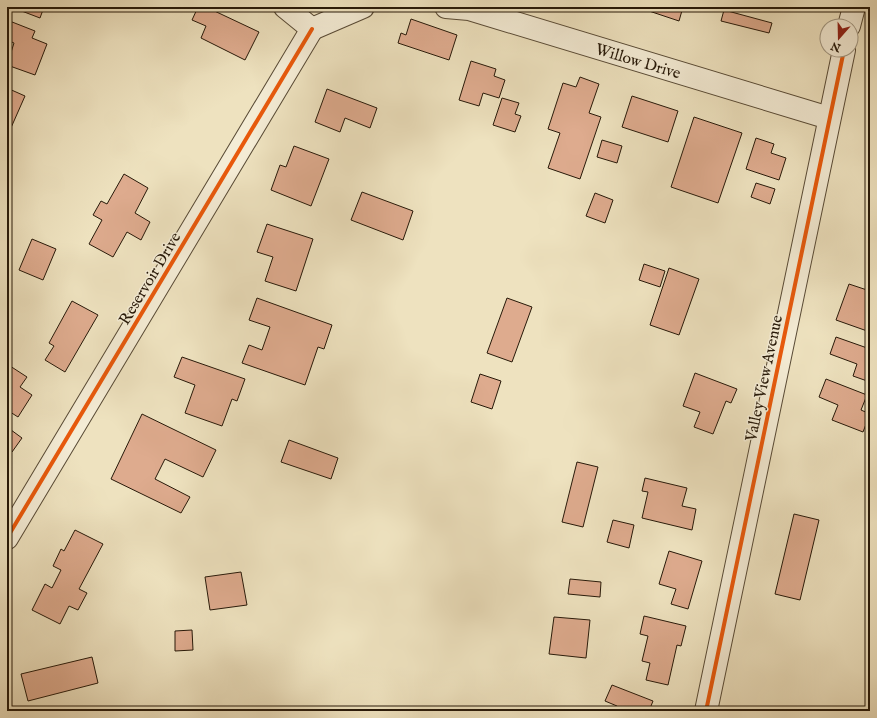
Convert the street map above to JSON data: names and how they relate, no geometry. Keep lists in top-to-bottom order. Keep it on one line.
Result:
{"streets":{"street":["Willow Drive","Reservoir Drive","Valley View Avenue"]},"crossings":[["Willow Drive","Valley View Avenue"]],"north":"bottom"}
